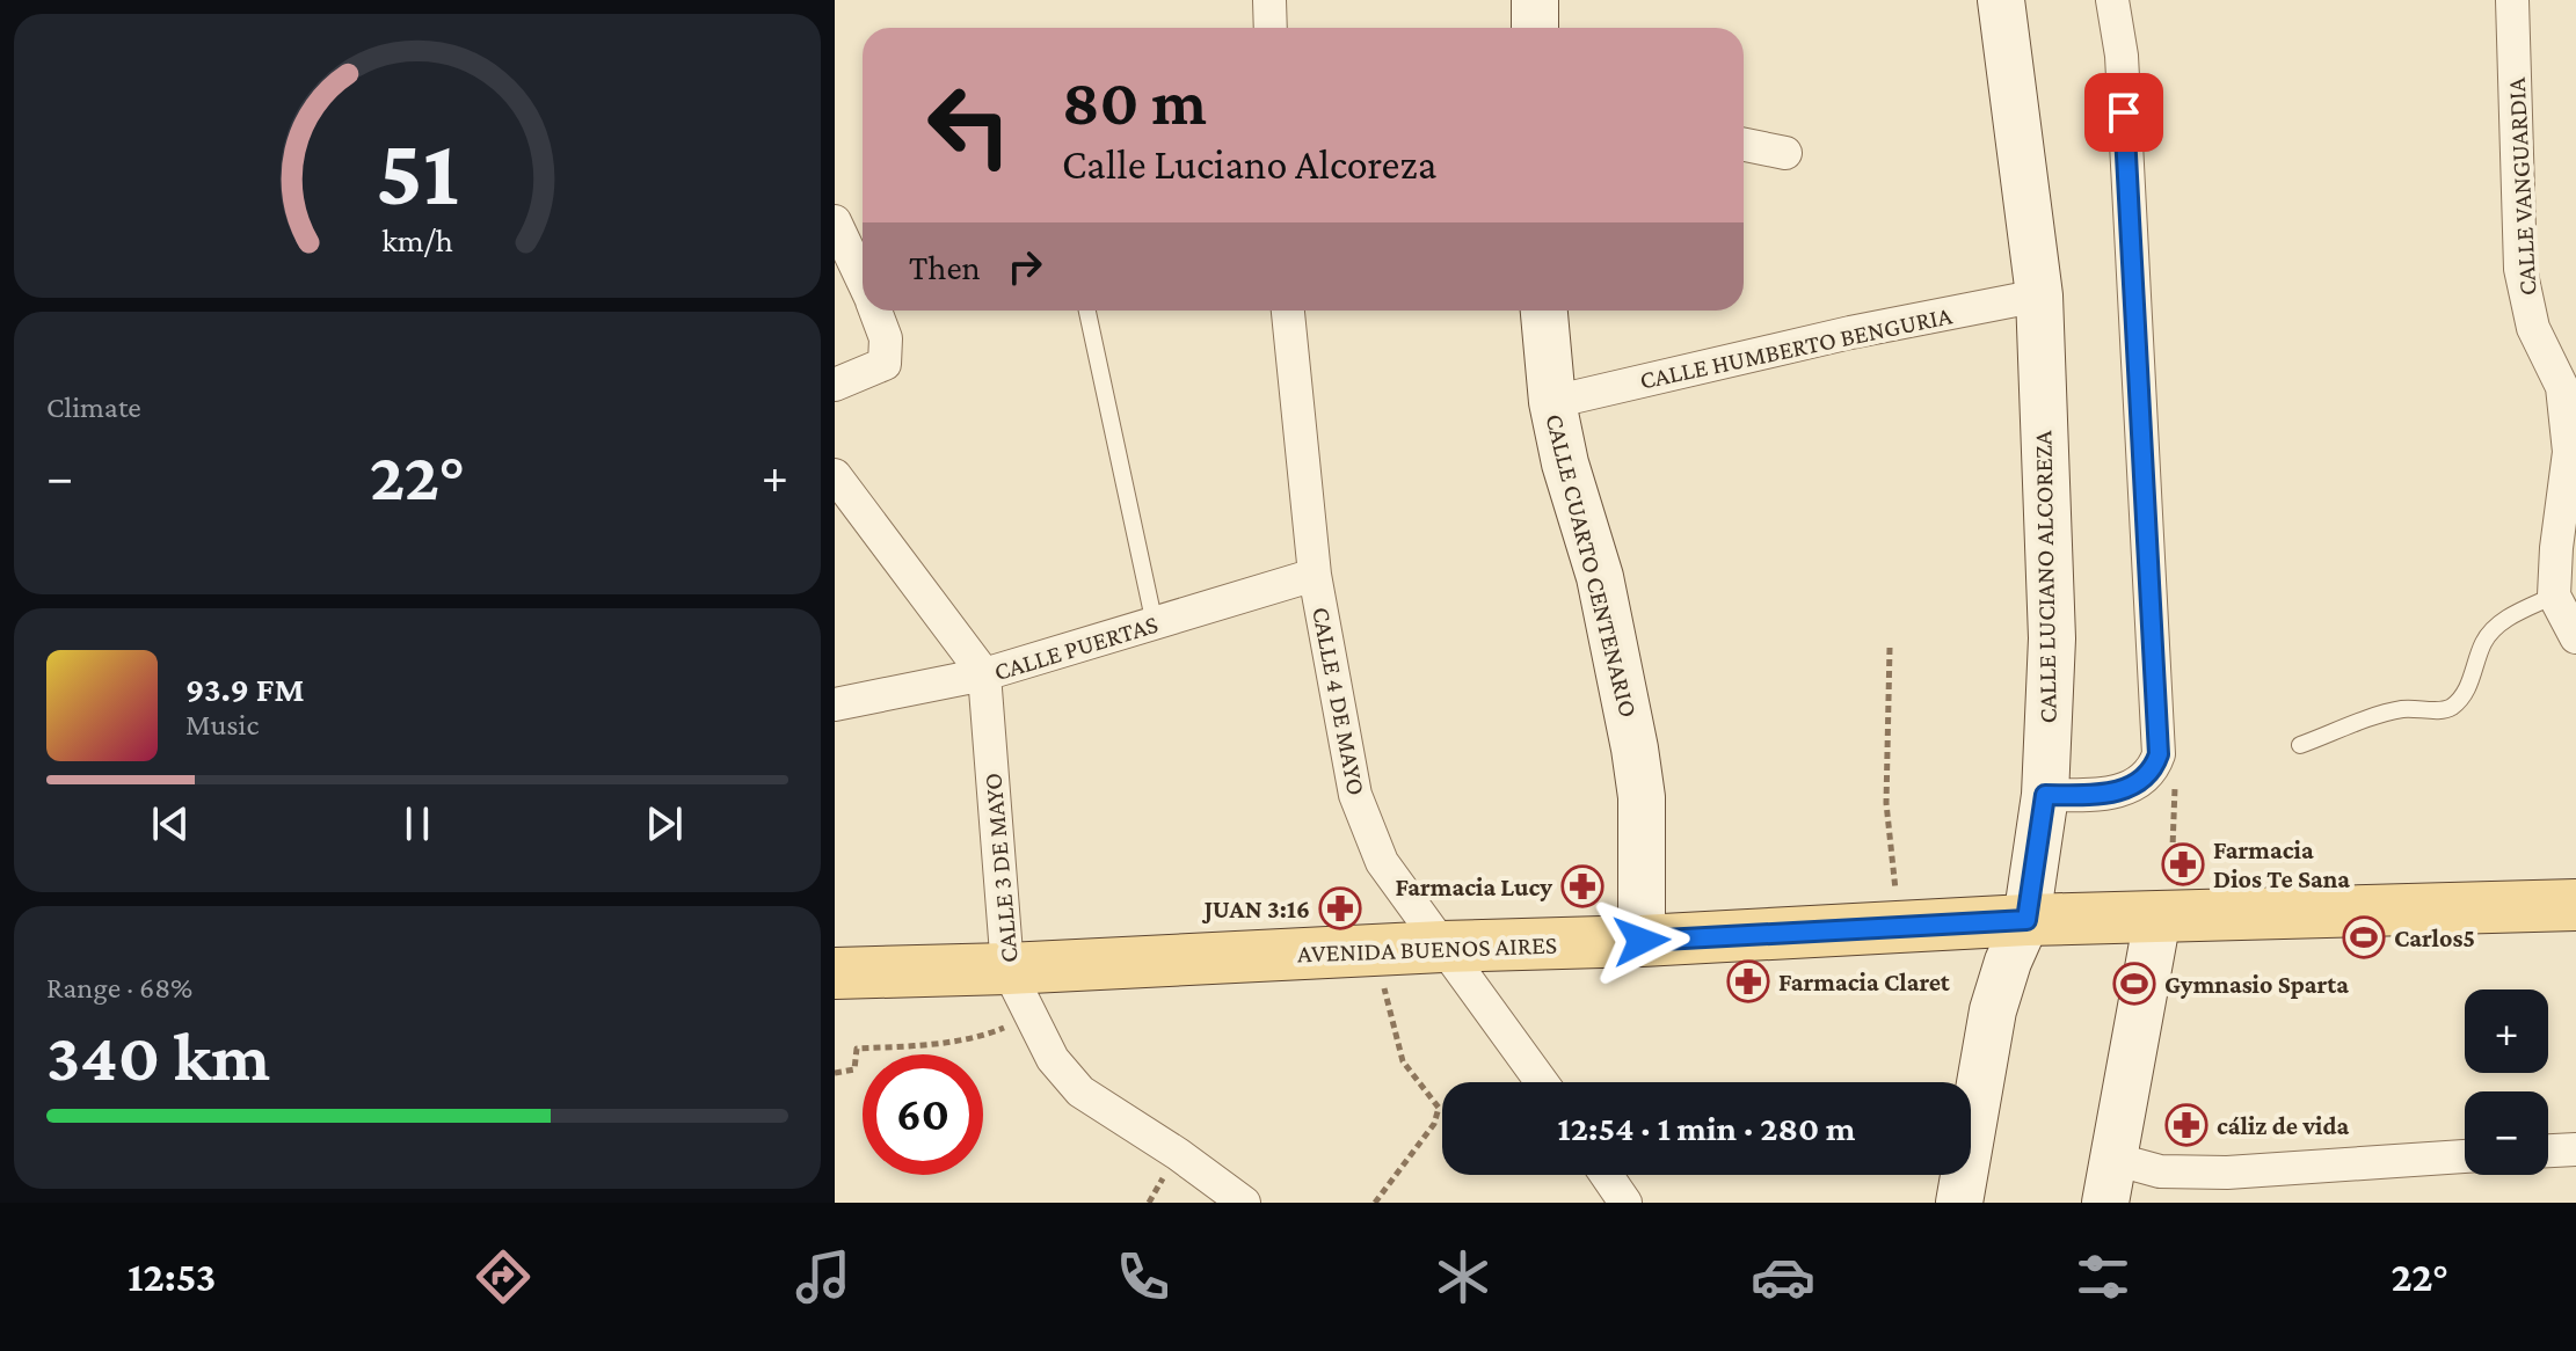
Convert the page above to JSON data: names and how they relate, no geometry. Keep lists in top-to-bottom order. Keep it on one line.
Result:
{"streets":{"main road":["AVENIDA BUENOS AIRES"],"street":["CALLE VANGUARDIA","CALLE HUMBERTO BENGURIA","CALLE CUARTO CENTENARIO","CALLE LUCIANO ALCOREZA","CALLE PUERTAS","CALLE 4 DE MAYO","CALLE 3 DE MAYO"]},"crossings":[["CALLE HUMBERTO BENGURIA","CALLE CUARTO CENTENARIO"],["CALLE HUMBERTO BENGURIA","CALLE LUCIANO ALCOREZA"],["CALLE CUARTO CENTENARIO","AVENIDA BUENOS AIRES"],["CALLE LUCIANO ALCOREZA","AVENIDA BUENOS AIRES"],["CALLE PUERTAS","CALLE 4 DE MAYO"],["CALLE PUERTAS","CALLE 3 DE MAYO"],["CALLE 4 DE MAYO","AVENIDA BUENOS AIRES"],["CALLE 3 DE MAYO","AVENIDA BUENOS AIRES"]],"places":{"pharmacy":["Farmacia Dios Te Sana","Farmacia Lucy","JUAN 3:16","Farmacia Claret","cáliz de vida"],"sports":["Carlos5","Gymnasio Sparta"]},"page":{"turn":["80 m","Calle Luciano Alcoreza"],"then":"Then","tile":["Climate",["Range · 68%","340 km"]],"heat":["−","22°","+"],"song":["93.9 FM","Music"],"map_buttons":["+","−"],"limit":"60","trip":"12:54 · 1 min · 280 m","tabs":["12:53","22°"],"gauge":["51","km/h"]}}
